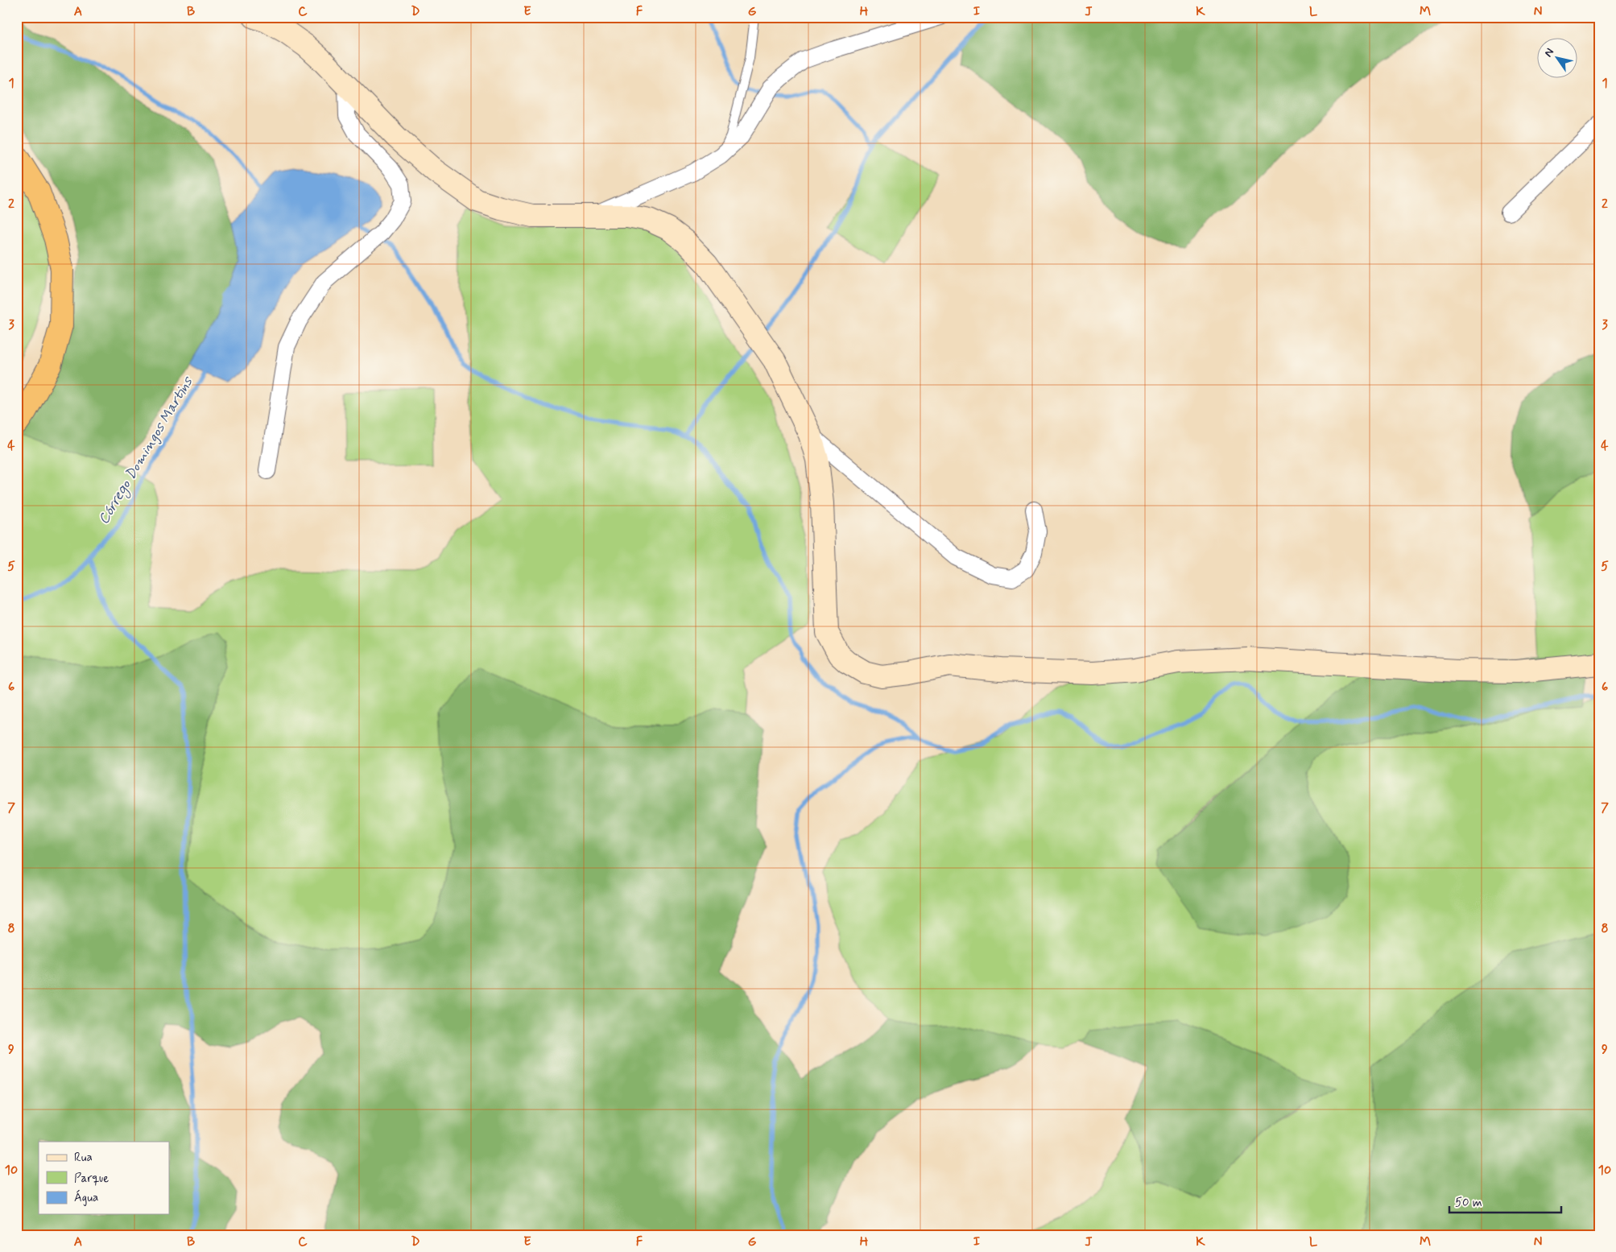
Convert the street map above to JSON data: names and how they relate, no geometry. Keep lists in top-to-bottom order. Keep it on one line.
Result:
{"water":["Córrego Domingos Martins"],"legend":["Rua","Parque","Água"],"scale_bar":"50 m","north":"top left","grid":{"columns":["A","B","C","D","E","F","G","H","I","J","K","L","M","N"],"rows":["1","2","3","4","5","6","7","8","9","10"]}}
